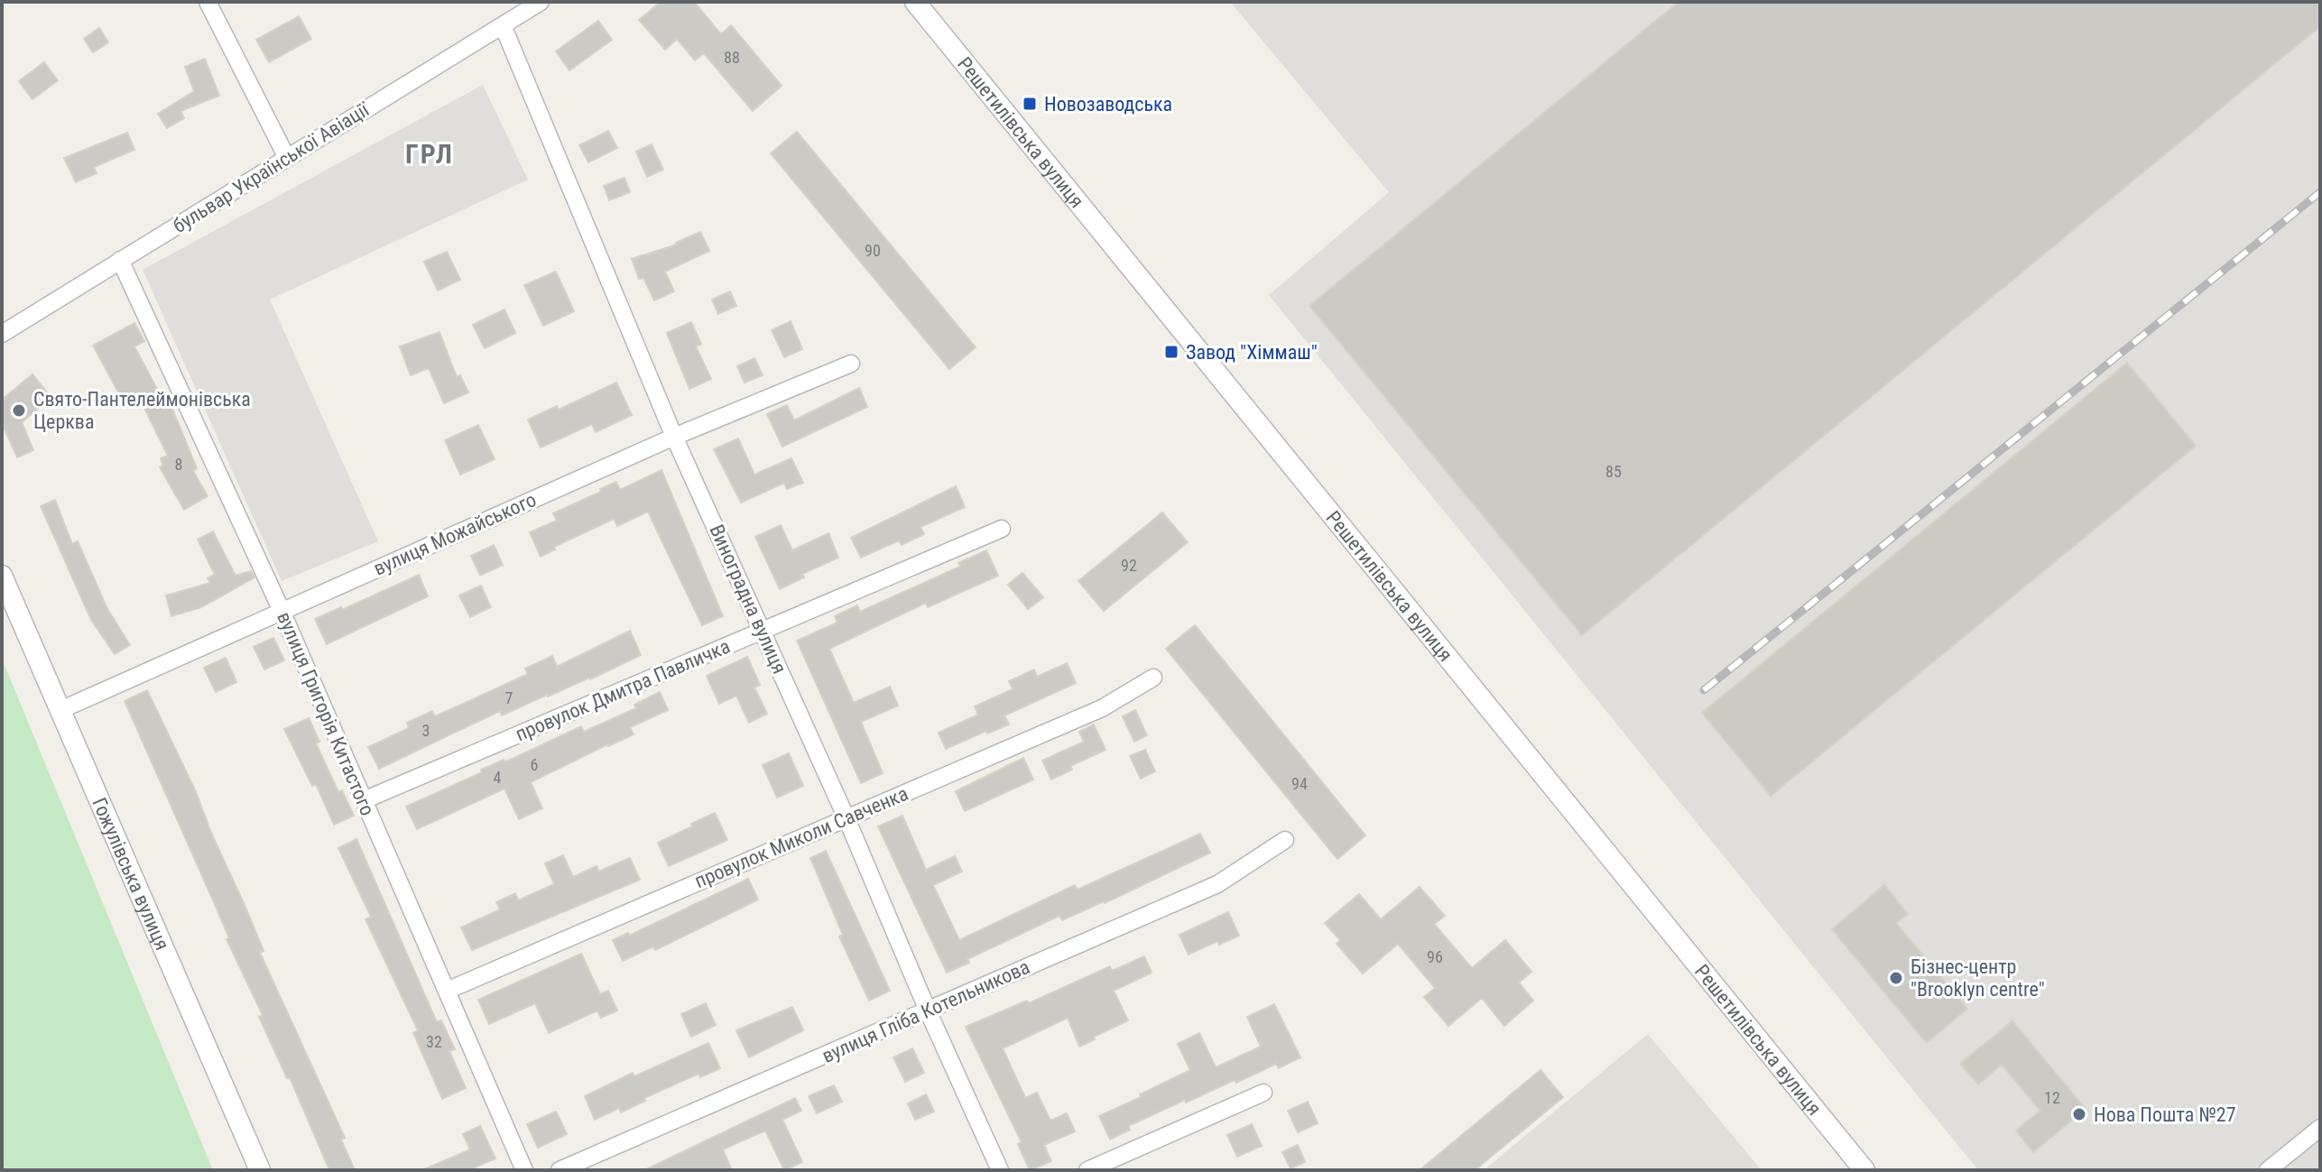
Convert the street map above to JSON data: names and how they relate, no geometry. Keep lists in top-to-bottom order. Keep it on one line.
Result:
{"streets":{"street":["Решетилівська вулиця","бульвар Української Авіації","вулиця Можайського","Виноградна вулиця","провулок Дмитра Павличка","вулиця Григорія Китастого","провулок Миколи Савченка","Гожулівська вулиця","вулиця Гліба Котельникова"]},"crossings":[["бульвар Української Авіації","Виноградна вулиця"],["бульвар Української Авіації","вулиця Григорія Китастого"],["вулиця Можайського","Виноградна вулиця"],["вулиця Можайського","вулиця Григорія Китастого"],["вулиця Можайського","Гожулівська вулиця"],["Виноградна вулиця","провулок Дмитра Павличка"],["Виноградна вулиця","провулок Миколи Савченка"],["Виноградна вулиця","вулиця Гліба Котельникова"],["провулок Дмитра Павличка","вулиця Григорія Китастого"],["вулиця Григорія Китастого","провулок Миколи Савченка"]],"districts":["ГРЛ"],"places":{"transit":["Новозаводська","Завод \"Хіммаш\""],"other":["Свято-Пантелеймонівська Церква","Бізнес-центр \"Brooklyn centre\"","Нова Пошта №27"]},"house_numbers":["88","90","8","85","92","7","3","6","4","94","96","32","12"]}
